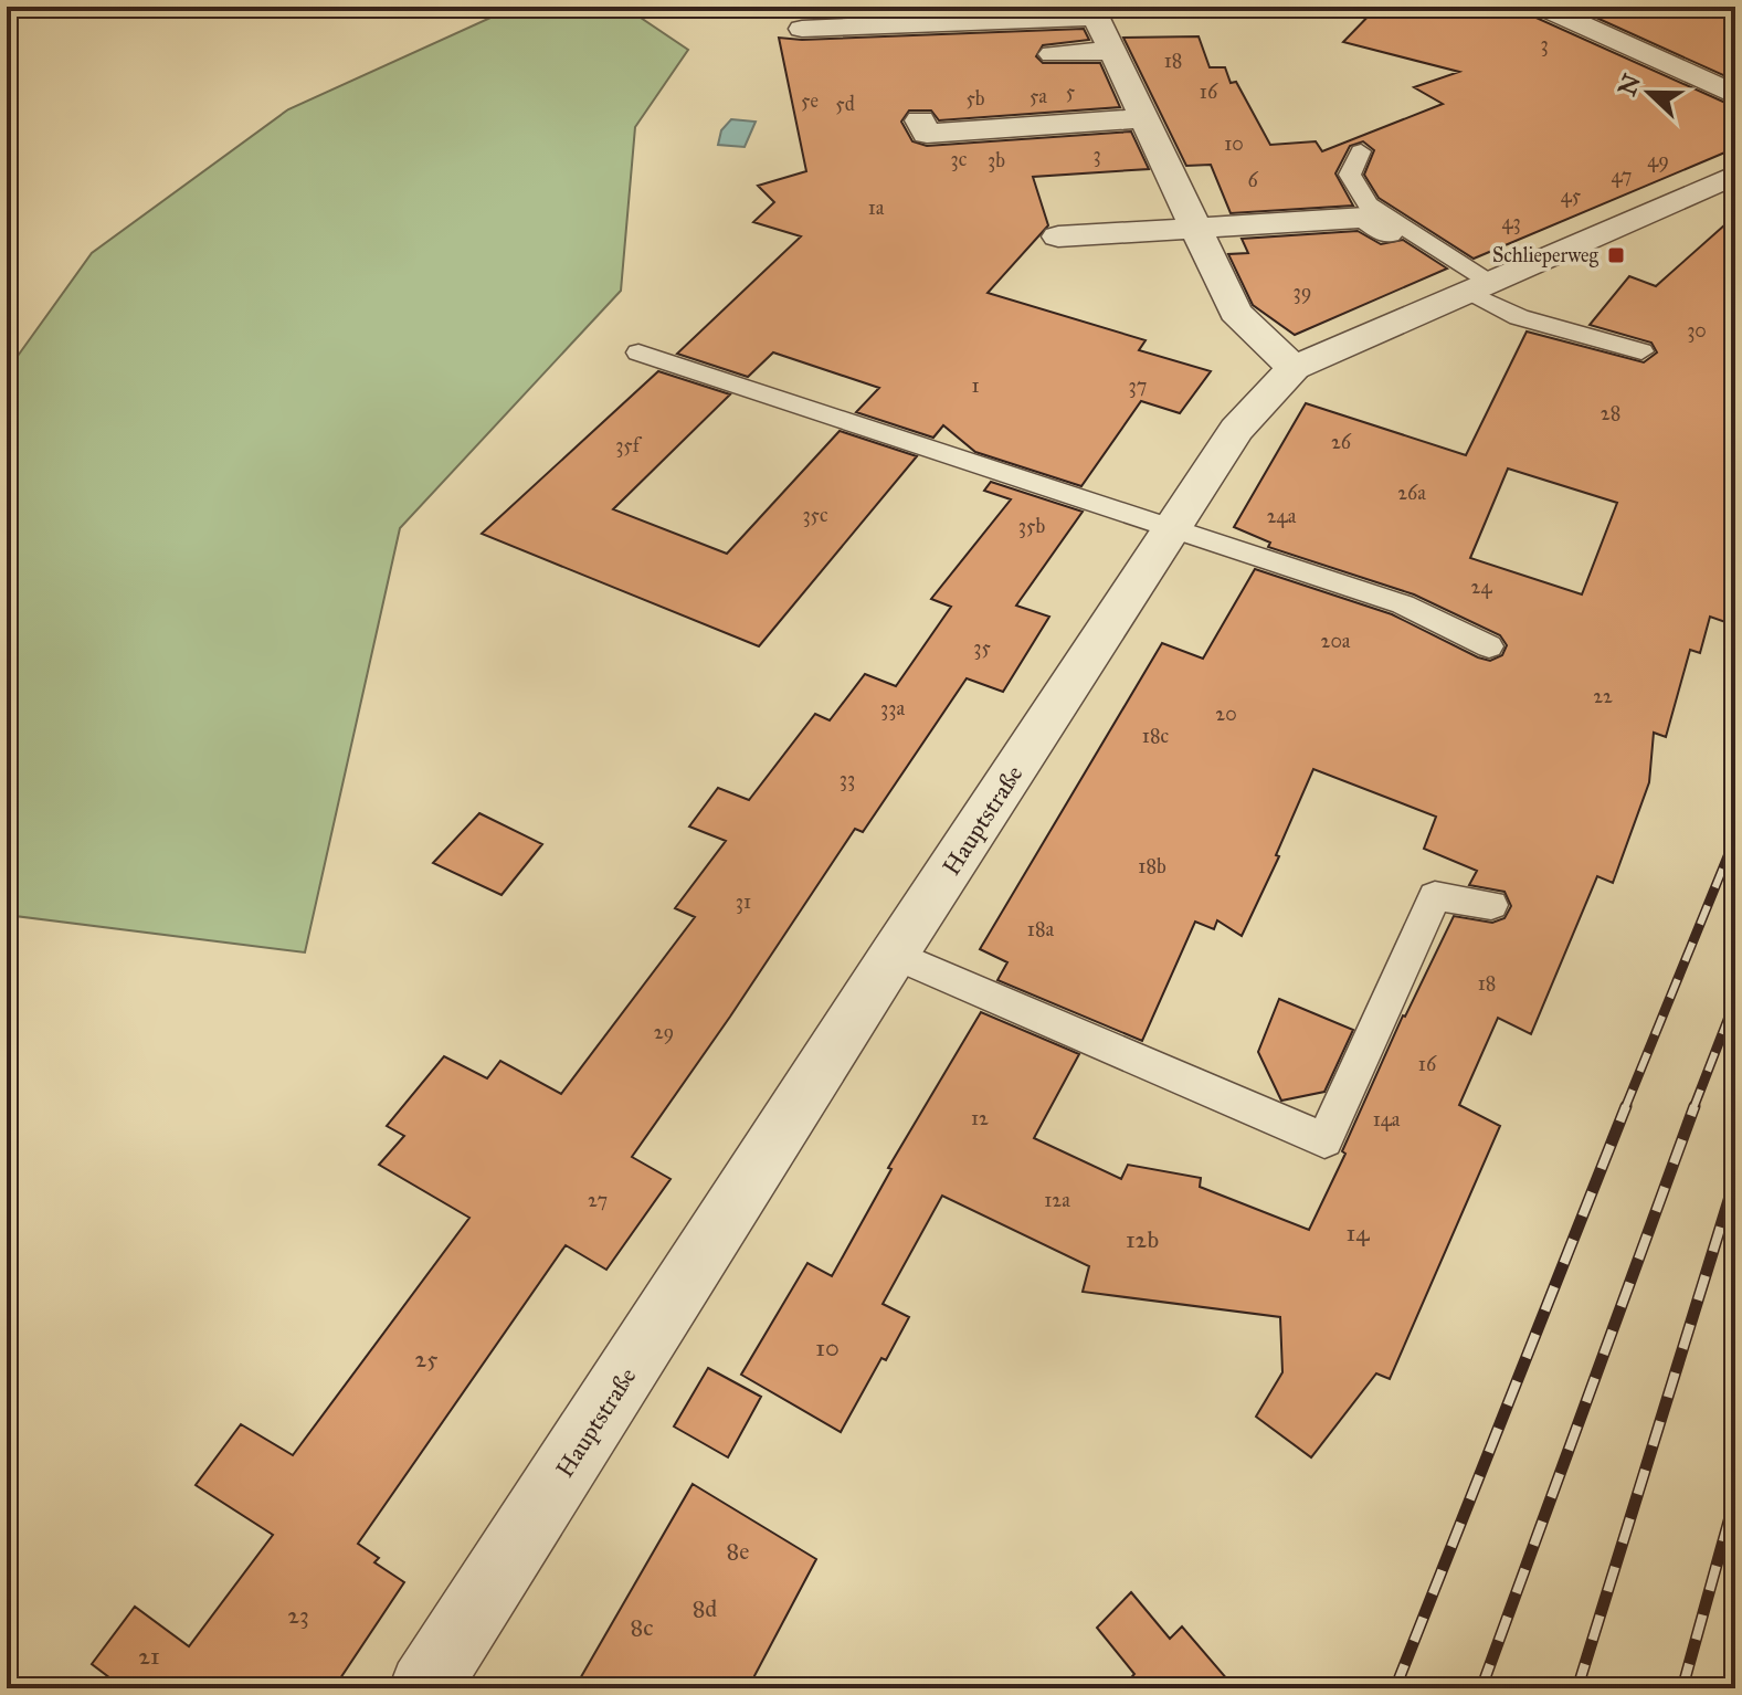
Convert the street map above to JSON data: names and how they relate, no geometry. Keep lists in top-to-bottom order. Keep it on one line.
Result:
{"streets":{"street":["Hauptstraße"]},"places":{"transit":["Schlieperweg"]},"house_numbers":["3","18","5","16","5a","5b","5e","5d","10","3","3c","3b","49","47","6","45","1a","43","39","30","1","37","28","26","35f","26a","35c","24a","35b","24","20a","35","22","33a","20","18c","33","18b","31","18a","18","29","16","12","14a","27","12a","14","12b","10","25","8e","8d","23","8c","21"],"north":"left"}
